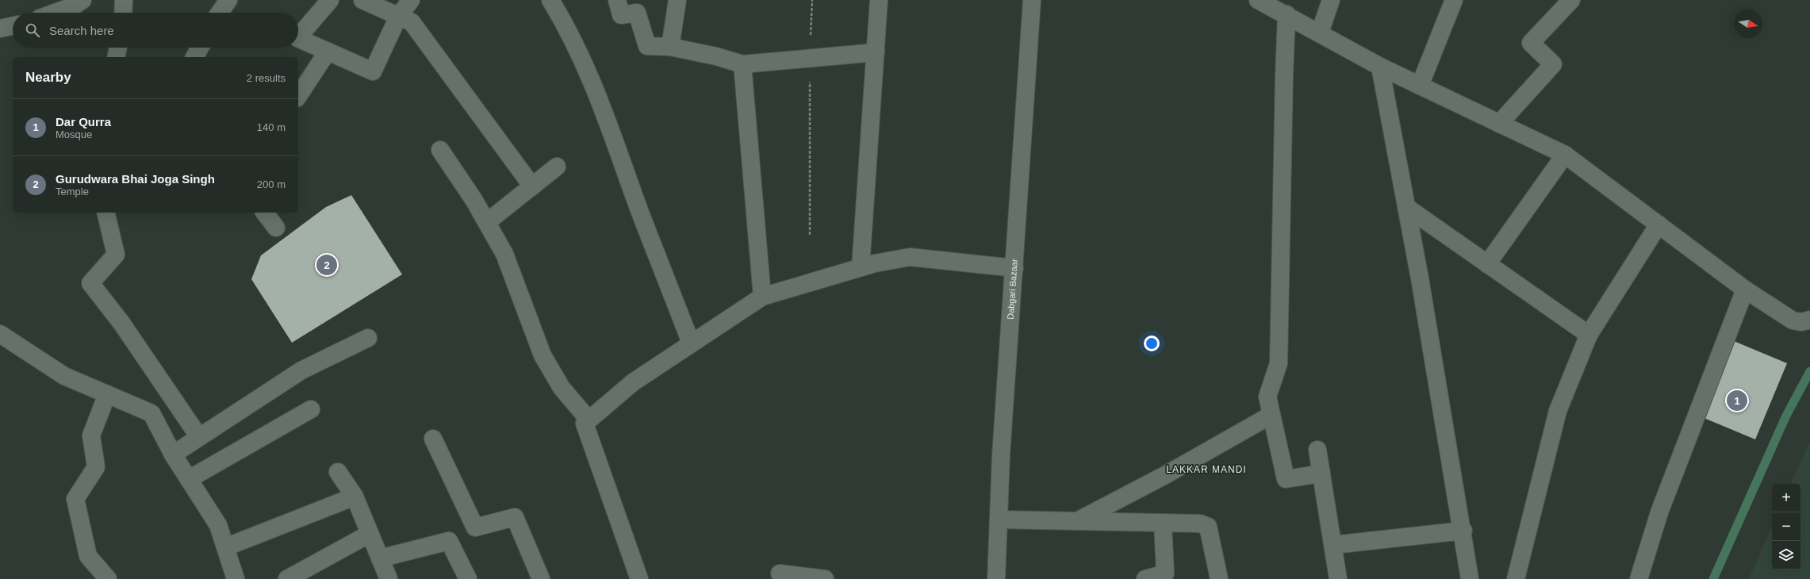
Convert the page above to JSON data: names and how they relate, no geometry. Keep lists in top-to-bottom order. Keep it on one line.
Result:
{"streets":{"street":["Dabgari Bazaar"]},"districts":["LAKKAR MANDI"],"north":"right","page":{"search":"Search here","heading":["Nearby","2 results"],"list":[{"mark":"1","name":"Dar Qurra","note":"Mosque","value":"140 m"},{"mark":"2","name":"Gurudwara Bhai Joga Singh","note":"Temple","value":"200 m"}],"pins":["2","1"],"map_buttons":["+","−"]}}
